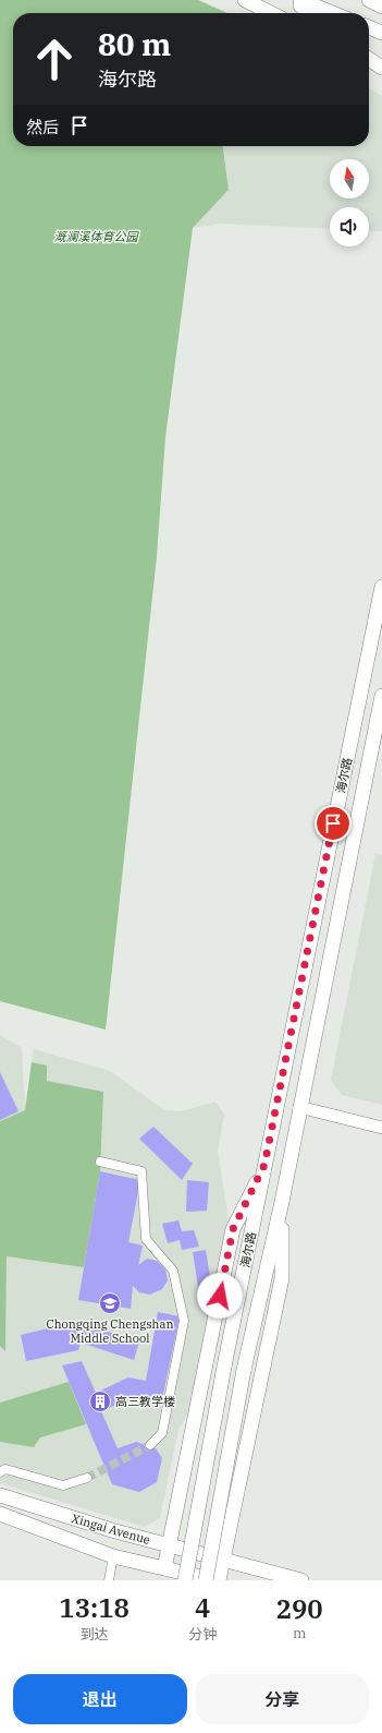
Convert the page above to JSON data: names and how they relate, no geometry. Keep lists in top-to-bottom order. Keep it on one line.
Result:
{"streets":{"main road":["海尔路","Xingai Avenue"]},"parks":["溉澜溪体育公园"],"places":{"school or university":["Chongqing Chengshan Middle School"],"building":["高三教学楼"]},"north":"top","page":{"turn":["80 m","海尔路"],"then":"然后","eta":["13:18","到达","4","分钟","290","m"],"buttons":["退出","分享"]}}
